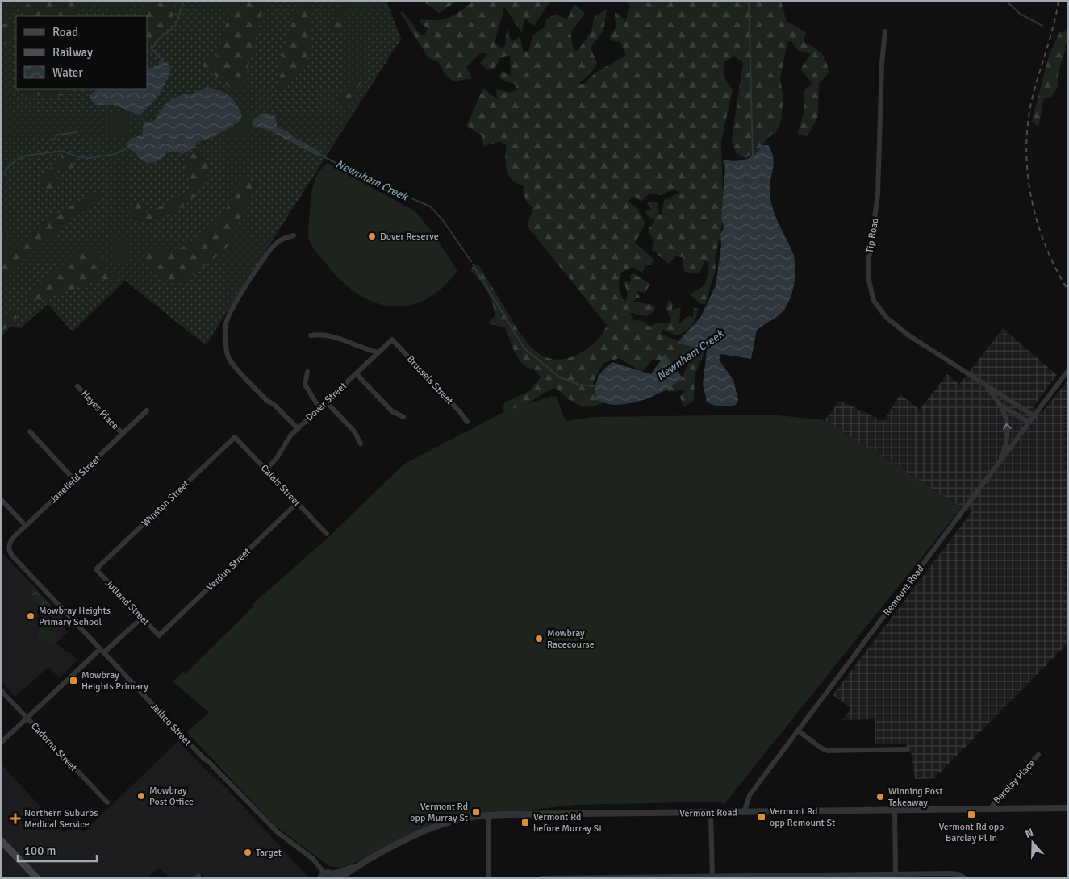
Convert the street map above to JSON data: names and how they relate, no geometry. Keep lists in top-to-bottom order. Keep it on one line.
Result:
{"streets":{"street":["Tip Road","Brussels Street","Dover Street","Heyes Place","Janefield Street","Calais Street","Winston Street","Verdun Street","Remount Road","Jutland Street","Jellico Street","Cadorna Street","Barclay Place","Vermont Road"]},"crossings":[["Tip Road","Remount Road"],["Brussels Street","Dover Street"],["Dover Street","Calais Street"],["Heyes Place","Janefield Street"],["Janefield Street","Jellico Street"],["Calais Street","Winston Street"],["Calais Street","Verdun Street"],["Winston Street","Jutland Street"],["Verdun Street","Jutland Street"],["Remount Road","Vermont Road"],["Jellico Street","Vermont Road"],["Barclay Place","Vermont Road"]],"water":["Newnham Creek"],"places":{"other":["Dover Reserve","Mowbray Heights Primary School","Mowbray Racecourse","Mowbray Post Office","Winning Post Takeaway","Target"],"transit":["Mowbray Heights Primary","Vermont Rd opp Murray St","Vermont Rd opp Barclay Pl In","Vermont Rd opp Remount St","Vermont Rd before Murray St"],"health":["Northern Suburbs Medical Service"]},"legend":["Road","Railway","Water"],"scale_bar":"100 m","north":"top"}
